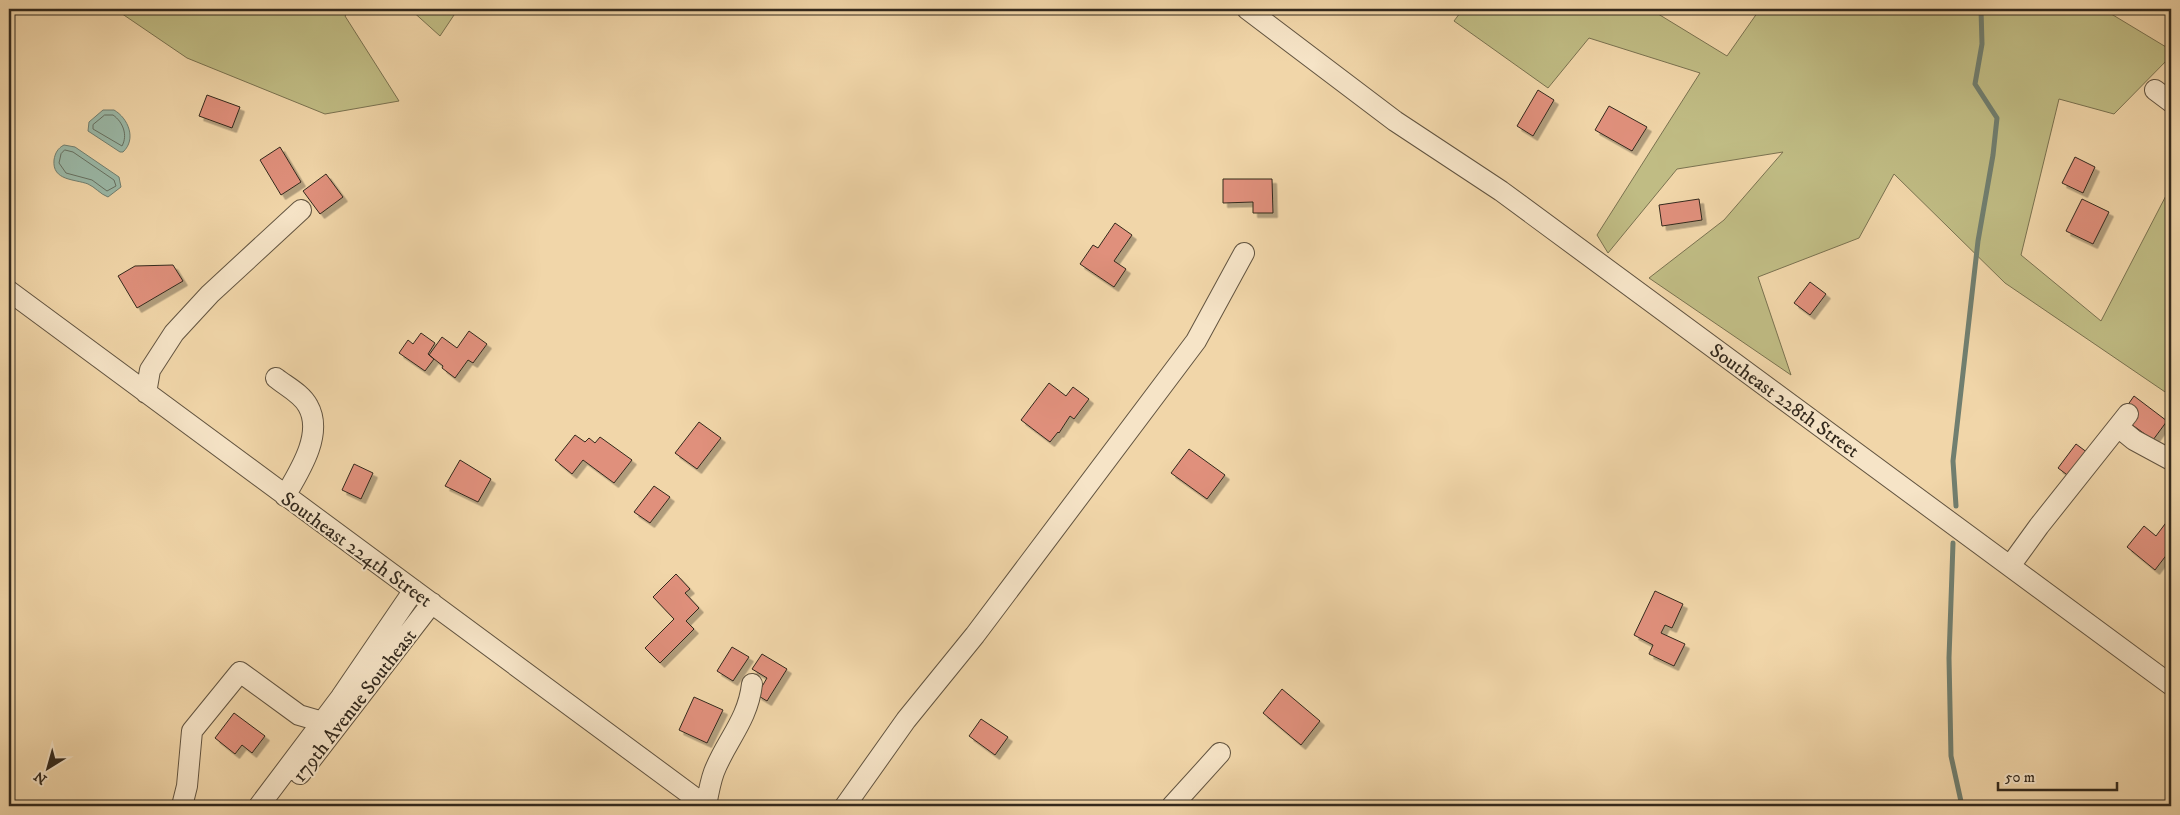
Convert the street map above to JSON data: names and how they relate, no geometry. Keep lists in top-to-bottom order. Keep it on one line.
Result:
{"streets":{"street":["Southeast 228th Street","Southeast 224th Street","179th Avenue Southeast"]},"crossings":[["Southeast 224th Street","179th Avenue Southeast"]],"scale_bar":"50 m","north":"bottom left"}
